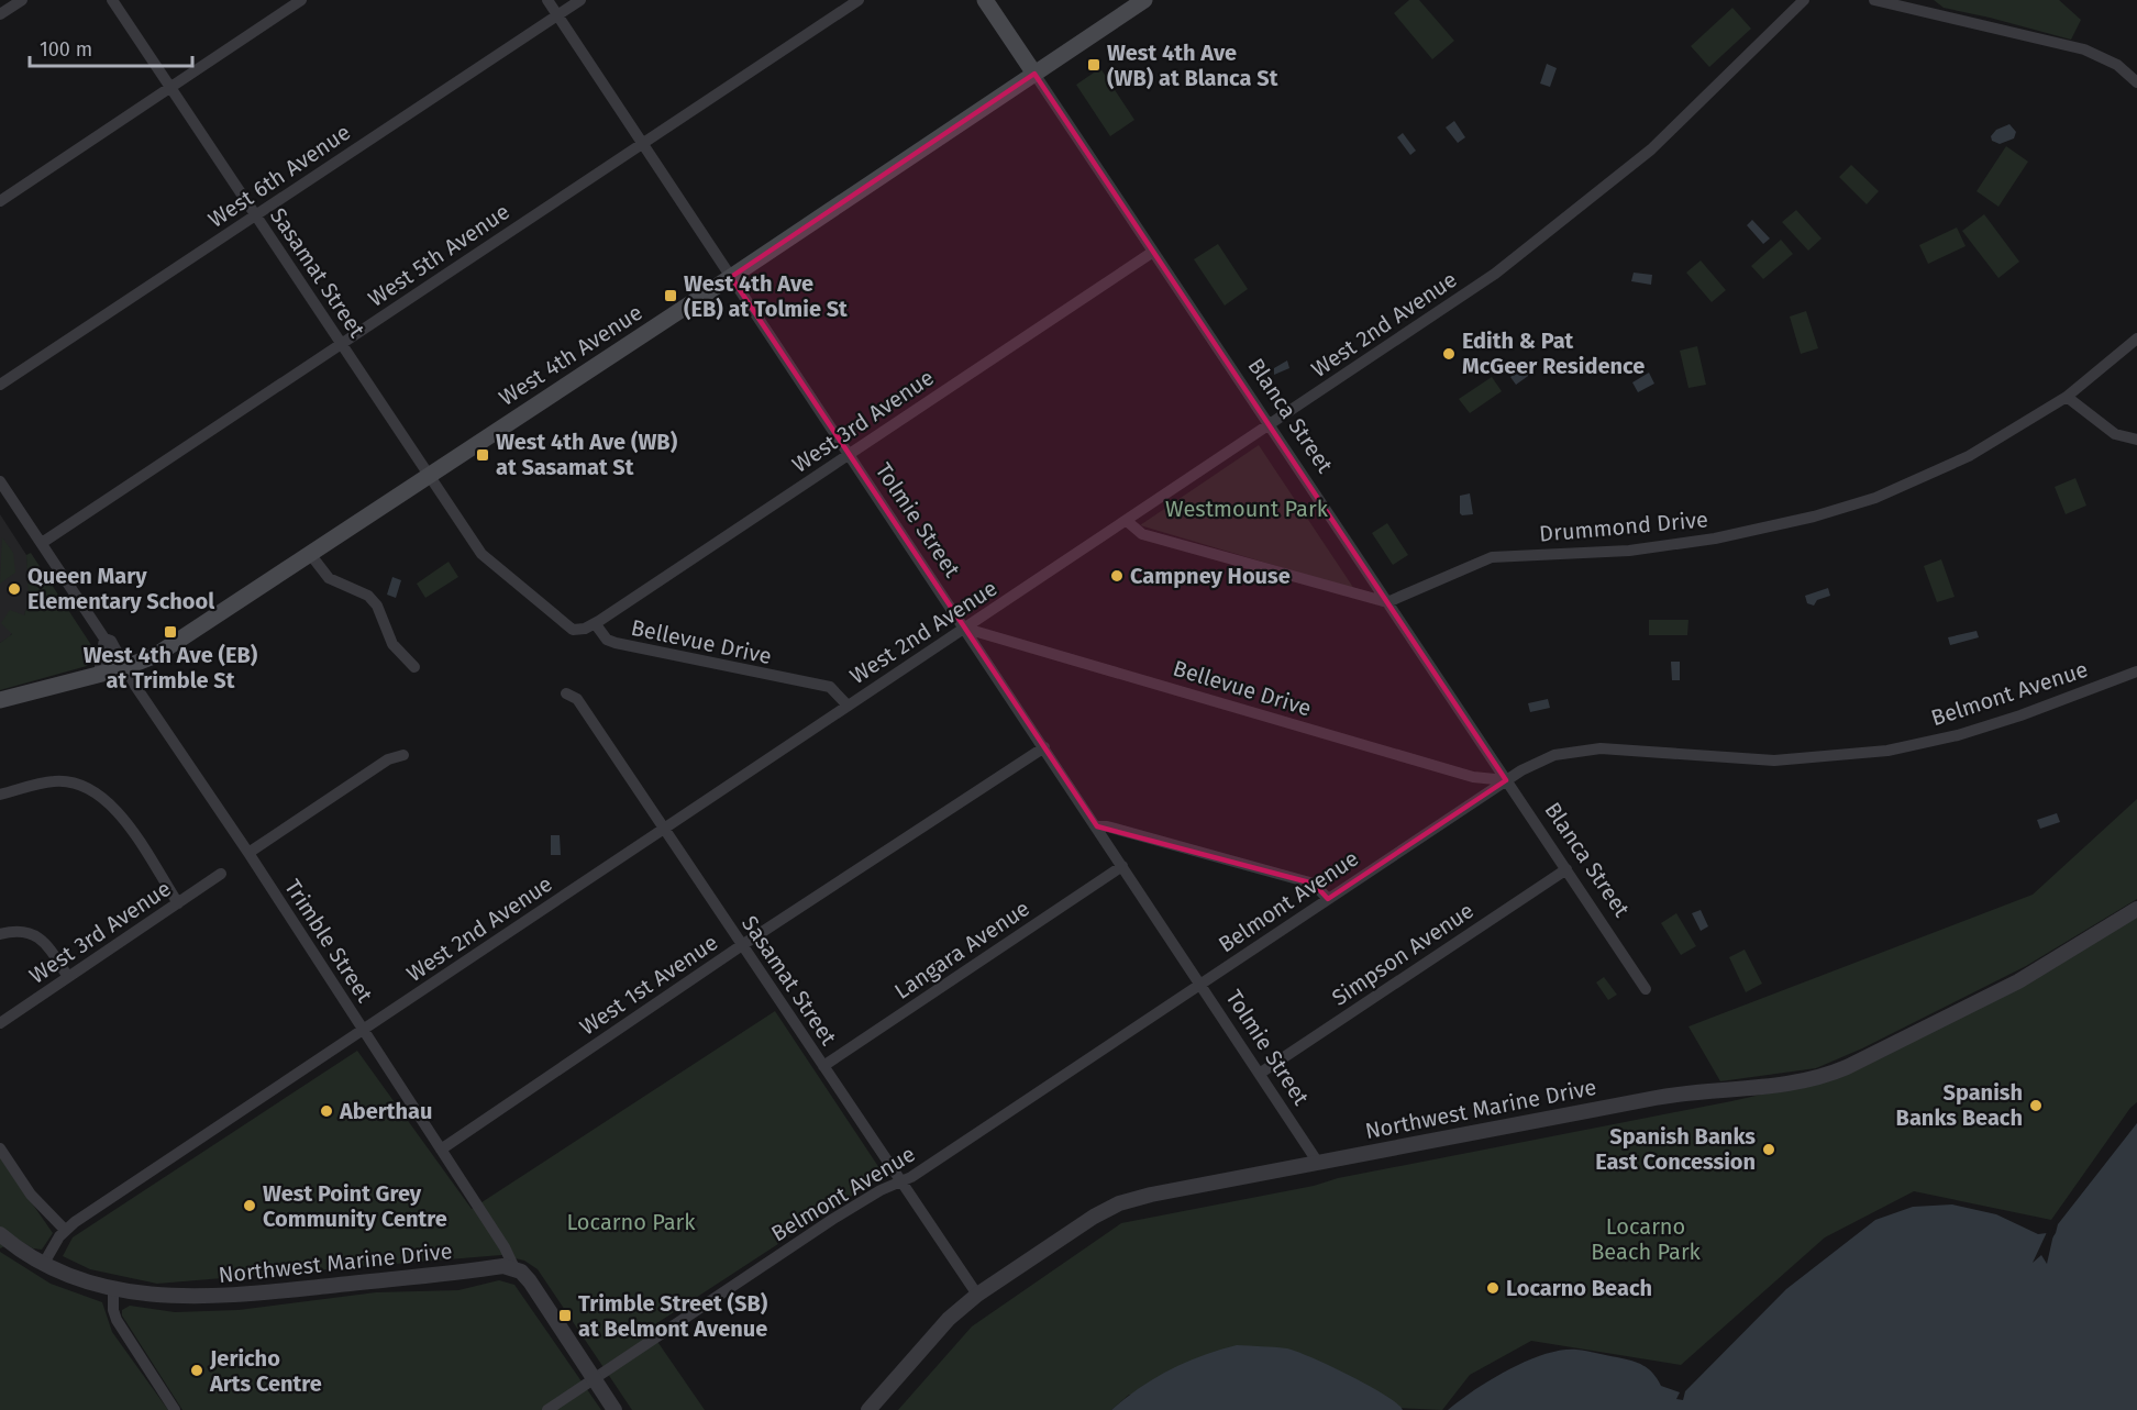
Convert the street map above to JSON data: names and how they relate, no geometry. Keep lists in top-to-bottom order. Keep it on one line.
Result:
{"streets":{"main road":["West 4th Avenue","Blanca Street"],"street":["West 6th Avenue","West 5th Avenue","Sasamat Street","West 2nd Avenue","West 3rd Avenue","Tolmie Street","Drummond Drive","Bellevue Drive","Belmont Avenue","Trimble Street","Langara Avenue","Simpson Avenue","West 1st Avenue","Northwest Marine Drive"]},"crossings":[["West 6th Avenue","Sasamat Street"],["West 6th Avenue","Tolmie Street"],["West 5th Avenue","Sasamat Street"],["West 5th Avenue","Tolmie Street"],["West 5th Avenue","Trimble Street"],["Sasamat Street","West 2nd Avenue"],["Sasamat Street","West 4th Avenue"],["Sasamat Street","West 3rd Avenue"],["Sasamat Street","Bellevue Drive"],["Sasamat Street","Belmont Avenue"],["Sasamat Street","Langara Avenue"],["Sasamat Street","West 1st Avenue"],["Sasamat Street","Northwest Marine Drive"],["West 2nd Avenue","Blanca Street"],["West 2nd Avenue","Tolmie Street"],["West 2nd Avenue","Bellevue Drive"],["West 2nd Avenue","Trimble Street"],["West 2nd Avenue","Northwest Marine Drive"],["West 4th Avenue","Blanca Street"],["West 4th Avenue","Tolmie Street"],["West 4th Avenue","Trimble Street"],["Blanca Street","West 3rd Avenue"],["Blanca Street","Drummond Drive"],["Blanca Street","Bellevue Drive"],["Blanca Street","Belmont Avenue"],["Blanca Street","Simpson Avenue"],["West 3rd Avenue","Tolmie Street"],["West 3rd Avenue","Bellevue Drive"],["Tolmie Street","Bellevue Drive"],["Tolmie Street","Belmont Avenue"],["Tolmie Street","Langara Avenue"],["Tolmie Street","Simpson Avenue"],["Tolmie Street","West 1st Avenue"],["Tolmie Street","Northwest Marine Drive"],["Bellevue Drive","Belmont Avenue"],["Trimble Street","West 1st Avenue"],["Trimble Street","Northwest Marine Drive"]],"parks":["Westmount Park","Locarno Park","Locarno Beach Park"],"places":{"transit":["West 4th Ave (WB) at Blanca St","West 4th Ave (EB) at Tolmie St","West 4th Ave (WB) at Sasamat St","West 4th Ave (EB) at Trimble St","Trimble Street (SB) at Belmont Avenue"],"other":["Edith & Pat McGeer Residence","Campney House","Queen Mary Elementary School","Spanish Banks Beach","Aberthau","Spanish Banks East Concession","West Point Grey Community Centre","Locarno Beach","Jericho Arts Centre"]},"scale_bar":"100 m"}
